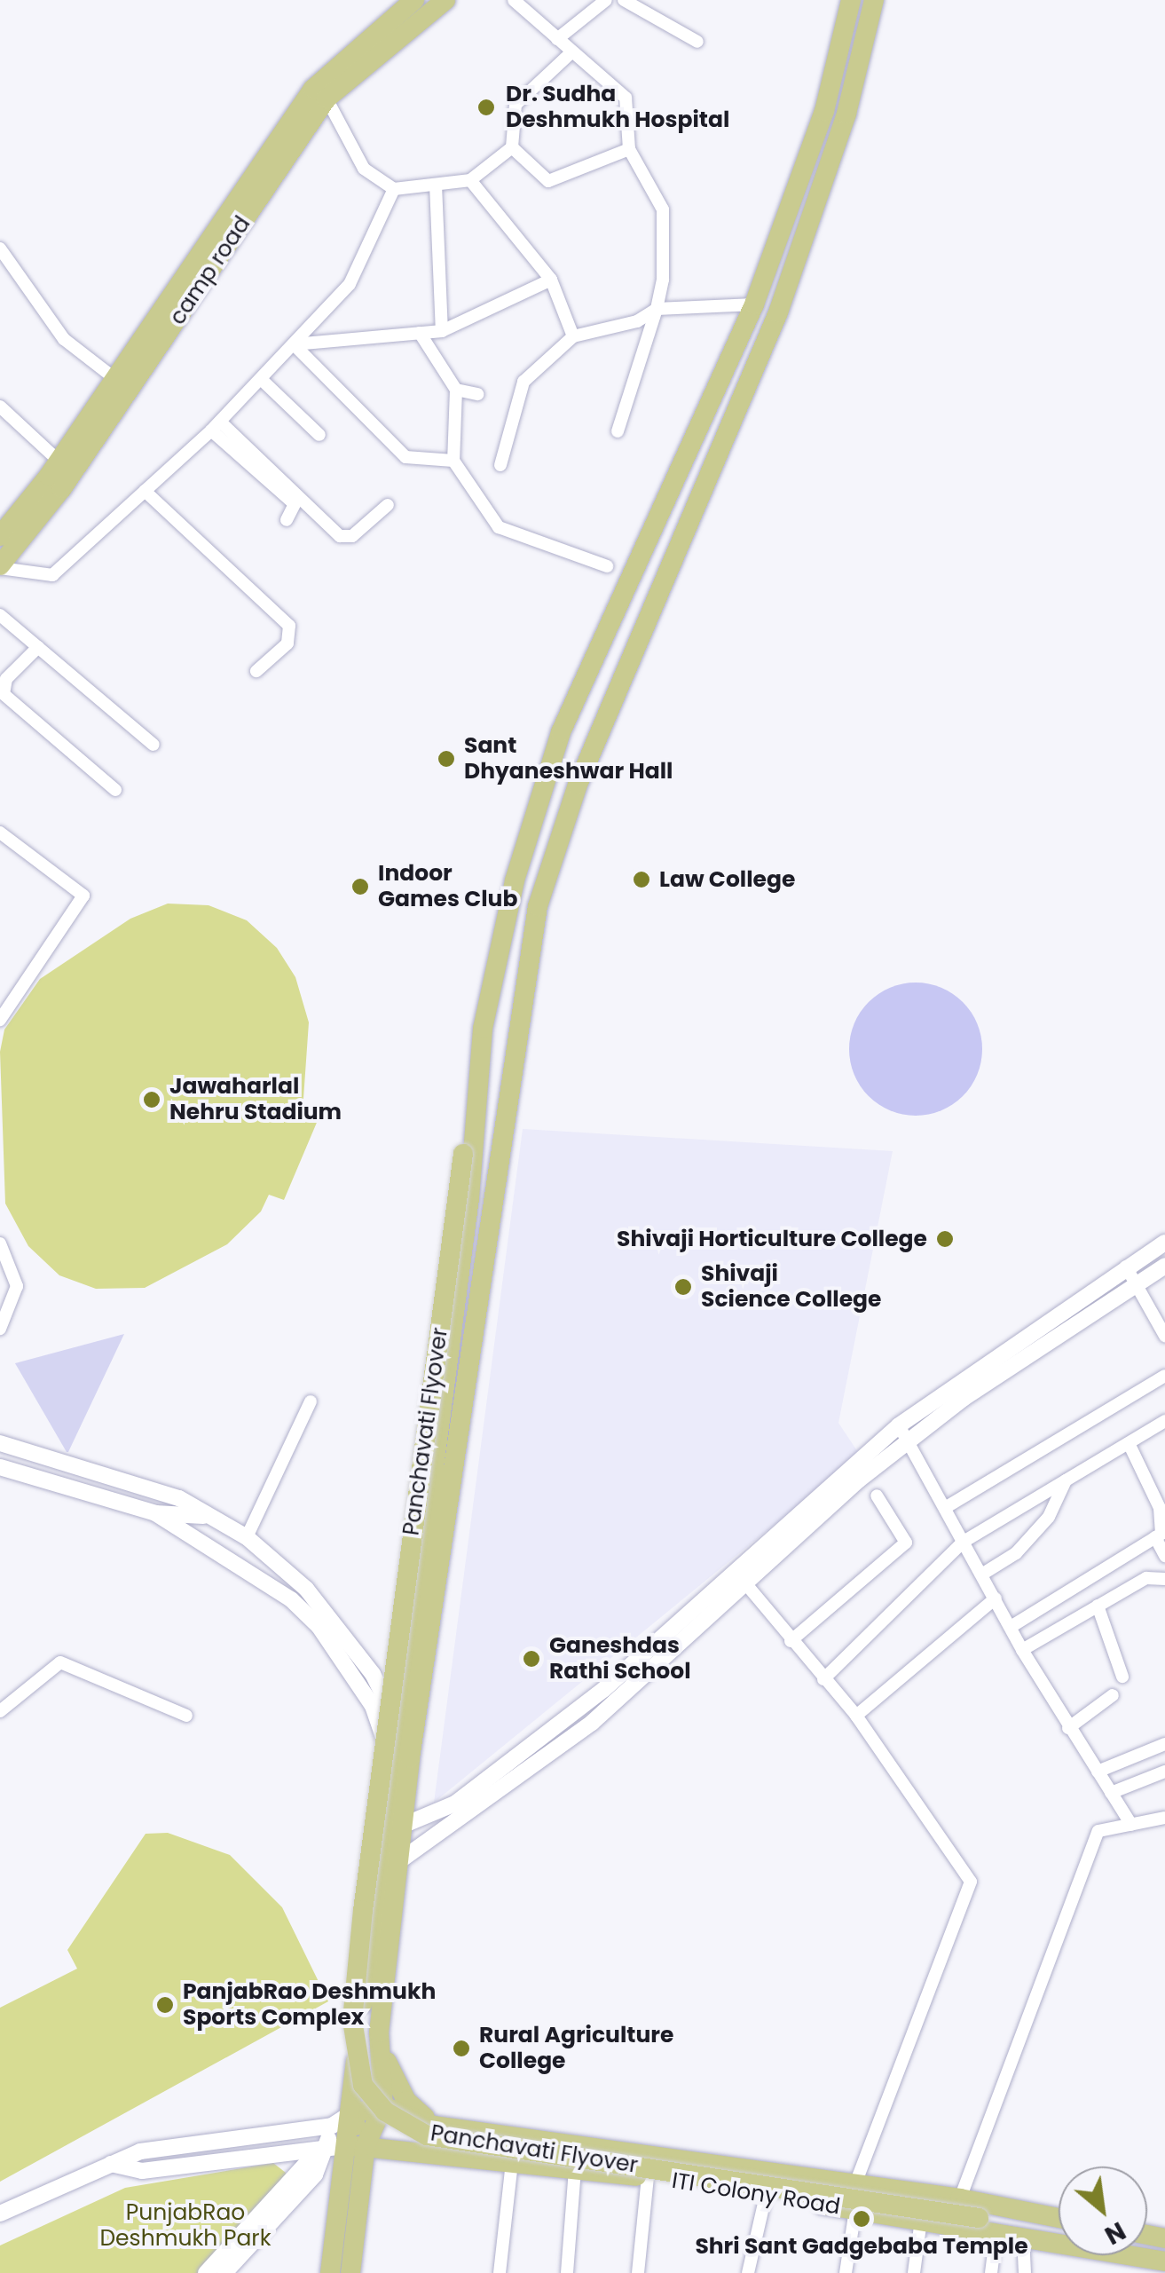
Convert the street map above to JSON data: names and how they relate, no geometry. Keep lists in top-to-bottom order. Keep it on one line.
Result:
{"streets":{"main road":["camp road","Panchavati Flyover","ITI Colony Road"]},"crossings":[["Panchavati Flyover","ITI Colony Road"]],"parks":["PunjabRao Deshmukh Park"],"places":["Dr. Sudha Deshmukh Hospital","Sant Dhyaneshwar Hall","Law College","Indoor Games Club","Jawaharlal Nehru Stadium","Shivaji Horticulture College","Shivaji Science College","Ganeshdas Rathi School","PanjabRao Deshmukh Sports Complex","Rural Agriculture College","Shri Sant Gadgebaba Temple"],"north":"bottom right"}
